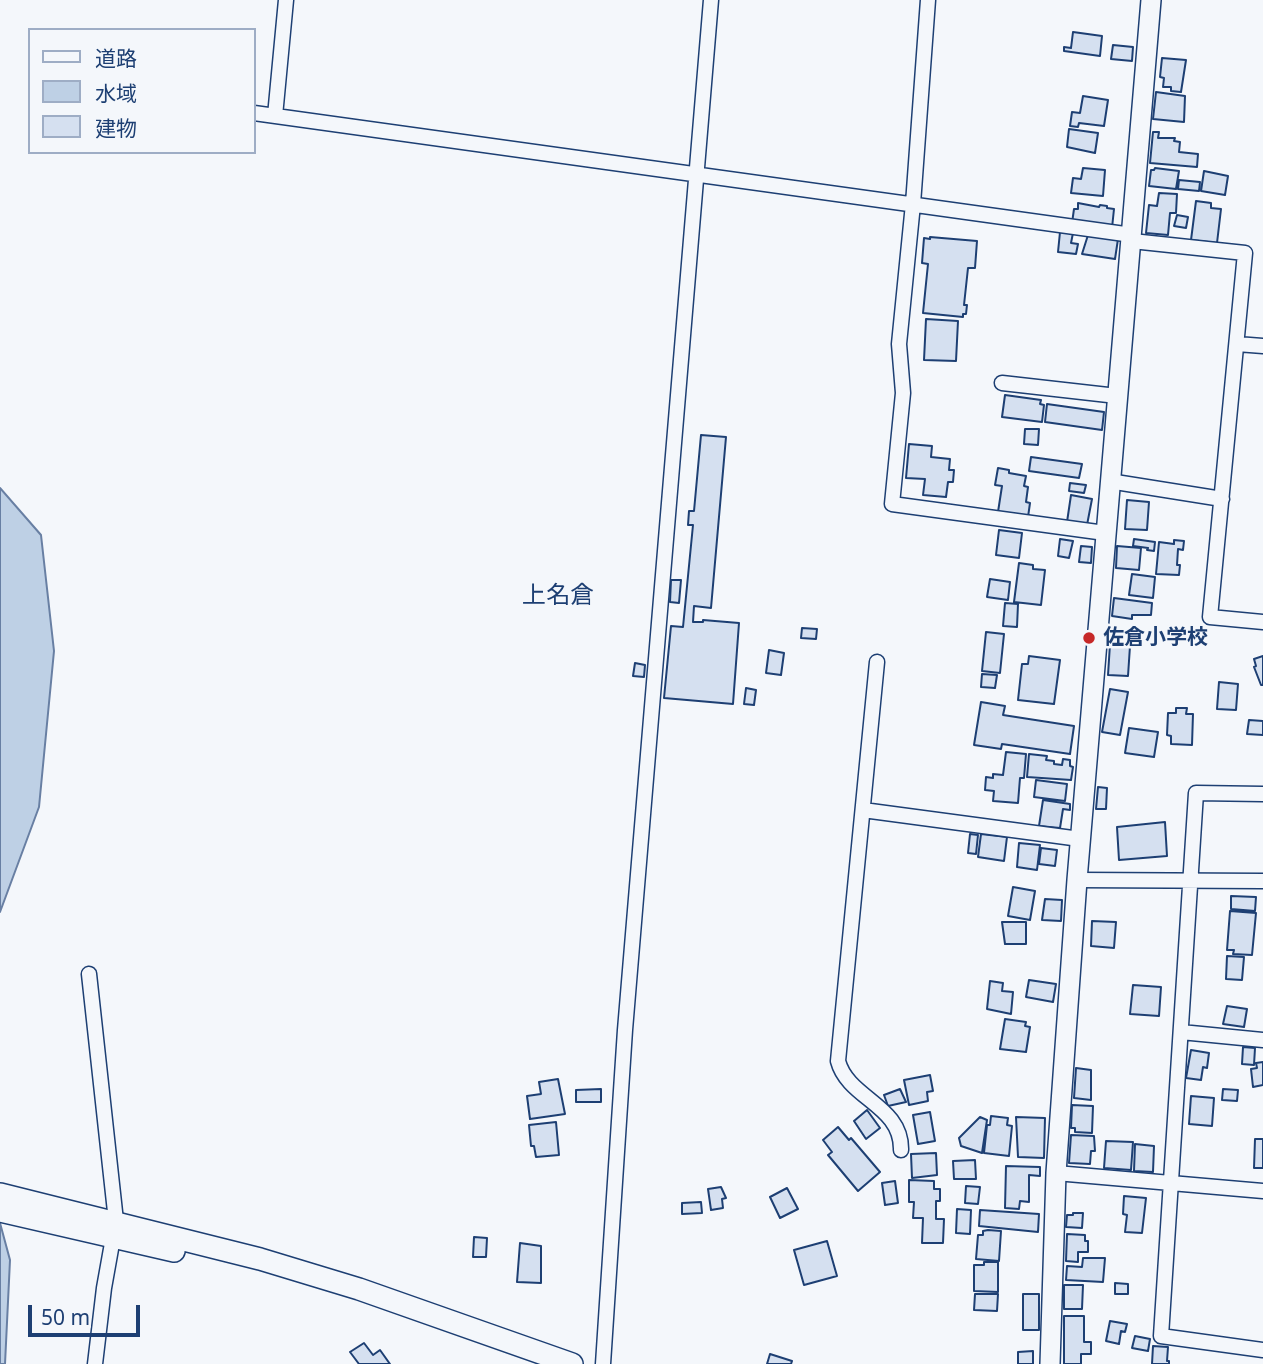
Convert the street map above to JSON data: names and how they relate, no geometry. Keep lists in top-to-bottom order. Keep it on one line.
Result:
{"districts":["上名倉"],"places":["佐倉小学校"],"legend":["道路","水域","建物"],"scale_bar":"50 m"}
